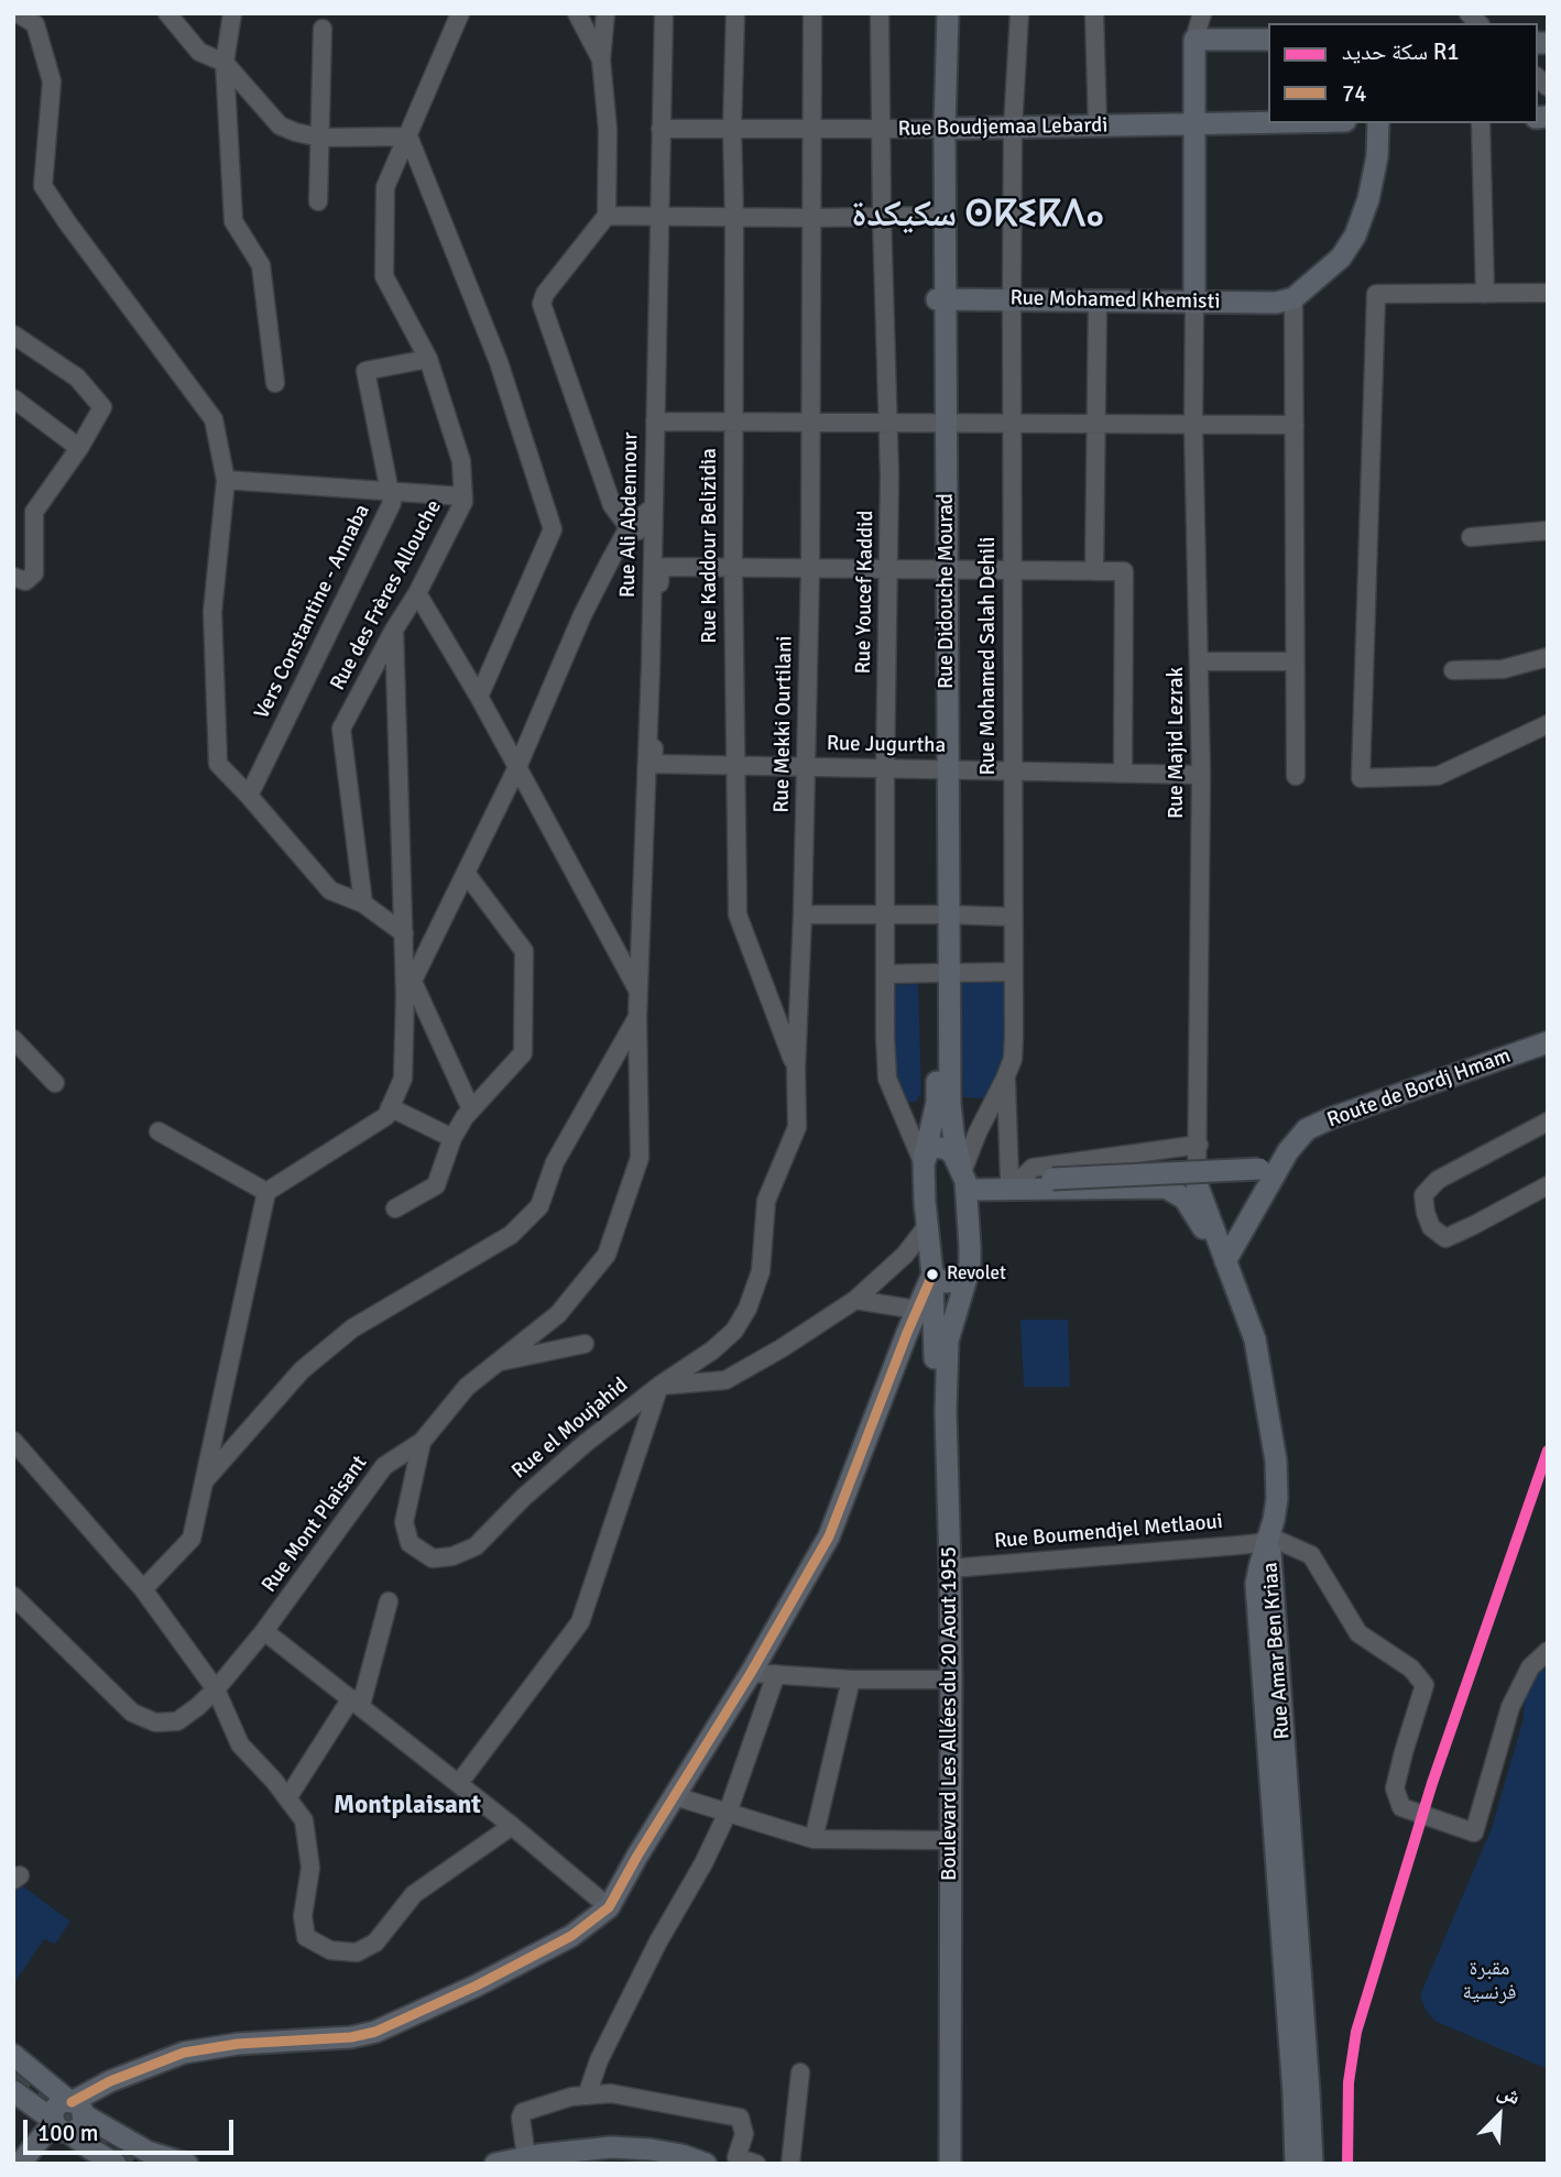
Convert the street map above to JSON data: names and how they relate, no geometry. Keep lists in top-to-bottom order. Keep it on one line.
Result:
{"streets":{"main road":["Rue Boudjemaa Lebardi","Rue Mohamed Khemisti","Rue Didouche Mourad","Route de Bordj Hmam","Rue Amar Ben Kriaa","Boulevard Les Allées du 20 Aout 1955"],"street":["Rue Ali Abdennour","Rue Kaddour Belizidia","Rue Youcef Kaddid","Rue des Frères Allouche","Vers Constantine - Annaba","Rue Mohamed Salah Dehili","Rue Mekki Ourtilani","Rue Majid Lezrak","Rue Jugurtha","Rue el Moujahid","Rue Mont Plaisant","Rue Boumendjel Metlaoui"]},"crossings":[["Rue Boudjemaa Lebardi","Rue Ali Abdennour"],["Rue Boudjemaa Lebardi","Rue Kaddour Belizidia"],["Rue Boudjemaa Lebardi","Rue Didouche Mourad"],["Rue Boudjemaa Lebardi","Rue Youcef Kaddid"],["Rue Boudjemaa Lebardi","Rue Mohamed Salah Dehili"],["Rue Boudjemaa Lebardi","Rue Mekki Ourtilani"],["Rue Mohamed Khemisti","Rue Didouche Mourad"],["Rue Mohamed Khemisti","Rue Mohamed Salah Dehili"],["Rue Mohamed Khemisti","Rue Majid Lezrak"],["Rue Ali Abdennour","Rue Jugurtha"],["Rue Ali Abdennour","Rue Mont Plaisant"],["Rue Kaddour Belizidia","Rue Mekki Ourtilani"],["Rue Kaddour Belizidia","Rue Jugurtha"],["Rue Didouche Mourad","Rue Youcef Kaddid"],["Rue Didouche Mourad","Rue Mohamed Salah Dehili"],["Rue Didouche Mourad","Rue Jugurtha"],["Rue Didouche Mourad","Rue el Moujahid"],["Rue Didouche Mourad","Boulevard Les Allées du 20 Aout 1955"],["Rue Youcef Kaddid","Rue Jugurtha"],["Rue des Frères Allouche","Vers Constantine - Annaba"],["Rue Mohamed Salah Dehili","Rue Jugurtha"],["Rue Mohamed Salah Dehili","Boulevard Les Allées du 20 Aout 1955"],["Rue Mekki Ourtilani","Rue Jugurtha"],["Rue Mekki Ourtilani","Rue el Moujahid"],["Rue Majid Lezrak","Rue Jugurtha"],["Rue el Moujahid","Rue Mont Plaisant"],["Rue Boumendjel Metlaoui","Rue Amar Ben Kriaa"],["Rue Boumendjel Metlaoui","Boulevard Les Allées du 20 Aout 1955"]],"districts":["سكيكدة ⵙⴽⵉⴽⴷⴰ","Montplaisant"],"parks":["مقبرة فرنسية"],"places":["Revolet"],"lines":["transit line 74","rail line R1"],"legend":["سكة حديد R1","74"],"scale_bar":"100 m","north":"top right"}
